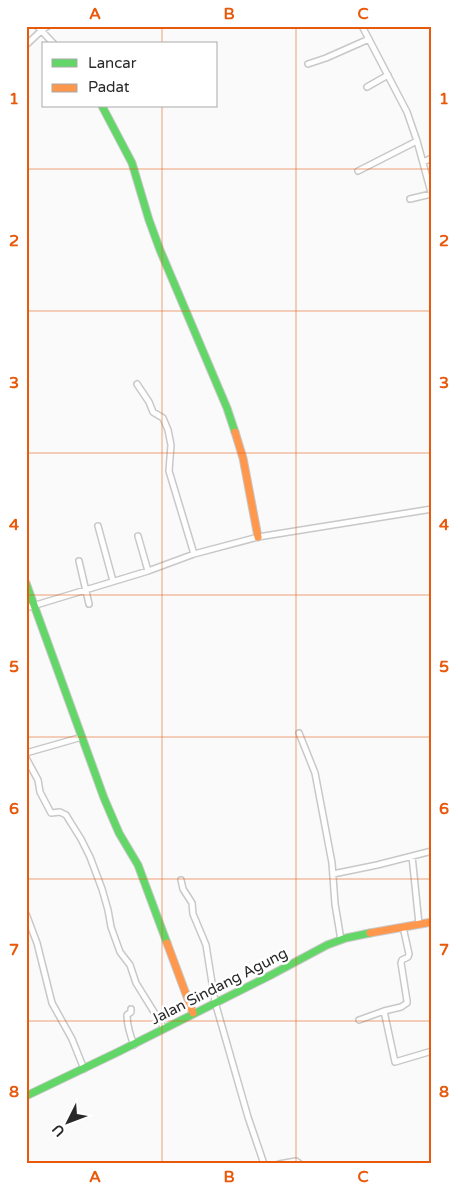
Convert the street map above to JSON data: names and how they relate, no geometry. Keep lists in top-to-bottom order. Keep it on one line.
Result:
{"streets":{"street":["Jalan Sindang Agung"]},"legend":["Lancar","Padat"],"north":"bottom left","grid":{"columns":["A","B","C"],"rows":["1","2","3","4","5","6","7","8"]}}
